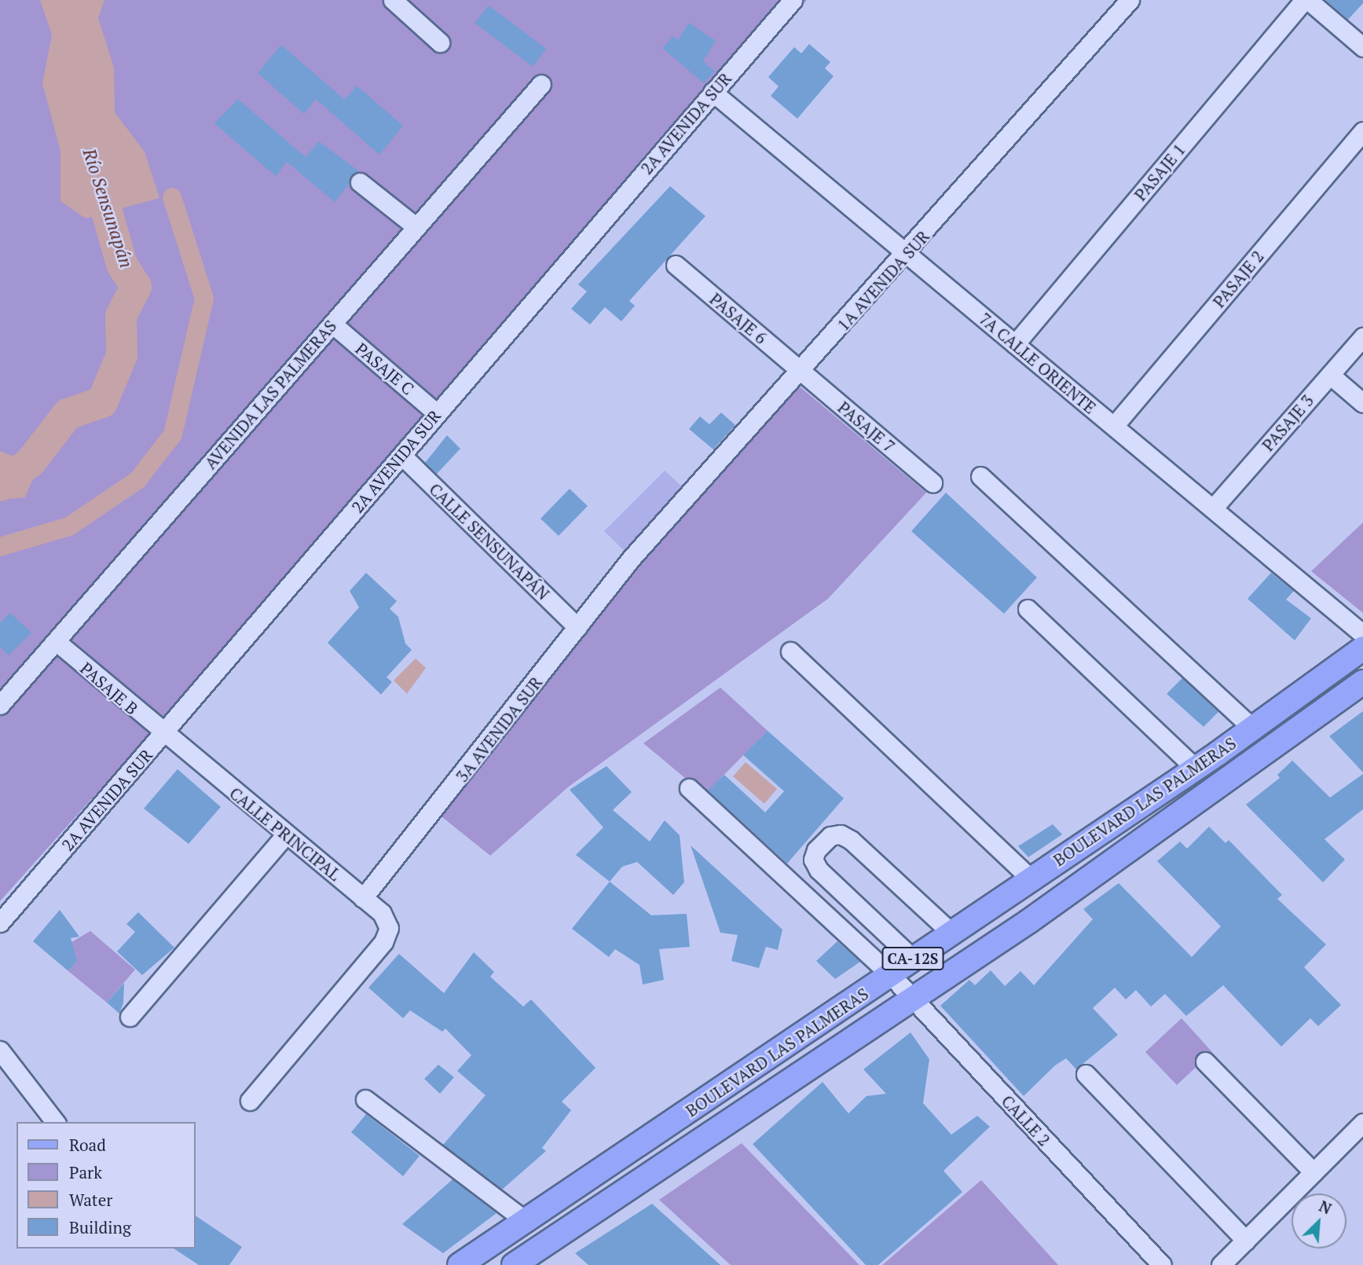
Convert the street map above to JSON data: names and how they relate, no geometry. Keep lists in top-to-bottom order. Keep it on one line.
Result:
{"streets":{"main road":["BOULEVARD LAS PALMERAS","CA-12S"],"street":["2A AVENIDA SUR","PASAJE 1","PASAJE 2","1A AVENIDA SUR","PASAJE 6","7A CALLE ORIENTE","PASAJE C","AVENIDA LAS PALMERAS","PASAJE 3","PASAJE 7","CALLE SENSUNAPÁN","PASAJE B","3A AVENIDA SUR","CALLE PRINCIPAL","CALLE 2"]},"crossings":[["2A AVENIDA SUR","7A CALLE ORIENTE"],["2A AVENIDA SUR","PASAJE C"],["2A AVENIDA SUR","CALLE SENSUNAPÁN"],["2A AVENIDA SUR","PASAJE B"],["2A AVENIDA SUR","CALLE PRINCIPAL"],["PASAJE 1","7A CALLE ORIENTE"],["PASAJE 2","7A CALLE ORIENTE"],["1A AVENIDA SUR","PASAJE 6"],["1A AVENIDA SUR","7A CALLE ORIENTE"],["1A AVENIDA SUR","PASAJE 7"],["1A AVENIDA SUR","3A AVENIDA SUR"],["PASAJE 6","PASAJE 7"],["7A CALLE ORIENTE","PASAJE 3"],["PASAJE C","AVENIDA LAS PALMERAS"],["AVENIDA LAS PALMERAS","PASAJE B"],["CALLE SENSUNAPÁN","3A AVENIDA SUR"],["PASAJE B","CALLE PRINCIPAL"],["3A AVENIDA SUR","CALLE PRINCIPAL"],["BOULEVARD LAS PALMERAS","CALLE 2"]],"water":["Río Sensunapán"],"legend":["Road","Park","Water","Building"],"north":"top right"}
